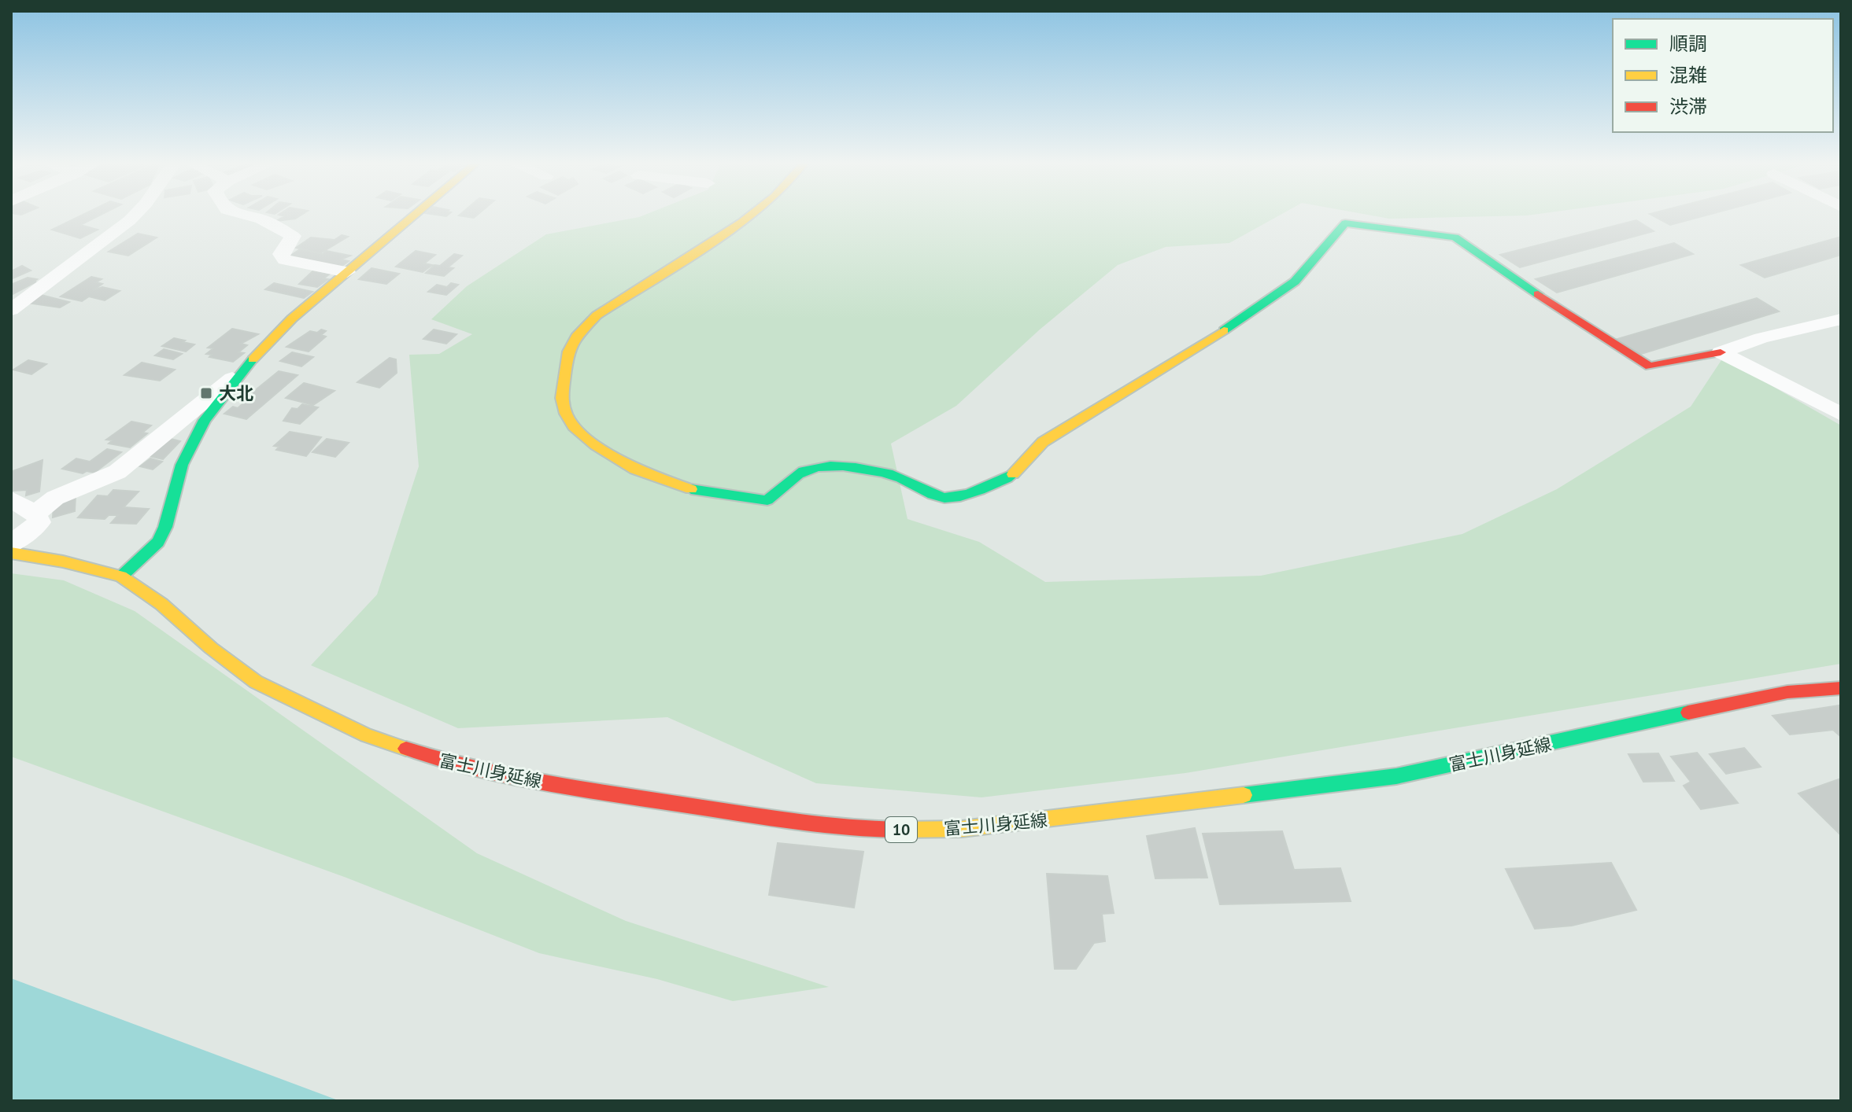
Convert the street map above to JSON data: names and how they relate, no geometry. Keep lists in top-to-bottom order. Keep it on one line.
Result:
{"streets":{"street":["富士川身延線","10"]},"places":{"transit":["大北"]},"legend":["順調","混雑","渋滞"]}
